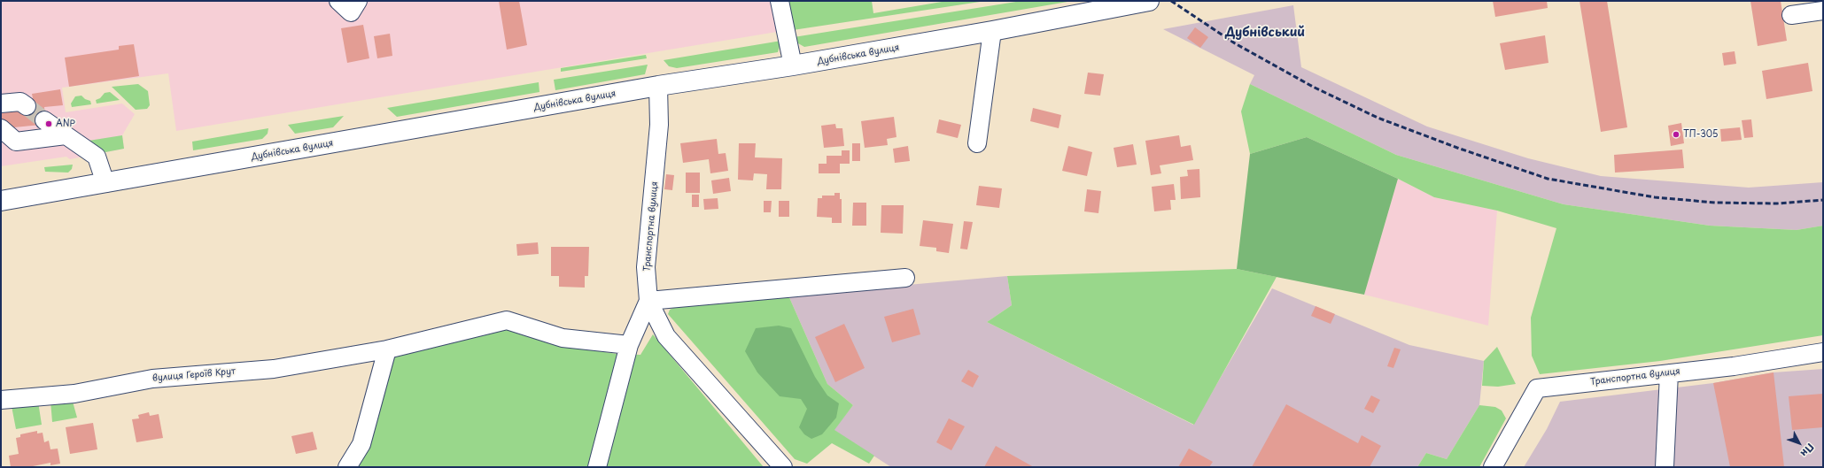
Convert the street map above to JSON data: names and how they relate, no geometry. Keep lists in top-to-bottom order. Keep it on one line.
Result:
{"streets":{"main road":["Дубнівська вулиця"],"street":["Транспортна вулиця","вулиця Героїв Крут"]},"crossings":[["Дубнівська вулиця","Транспортна вулиця"]],"districts":["Дубнівський"],"places":["ANP","ТП-305"],"north":"bottom right"}
